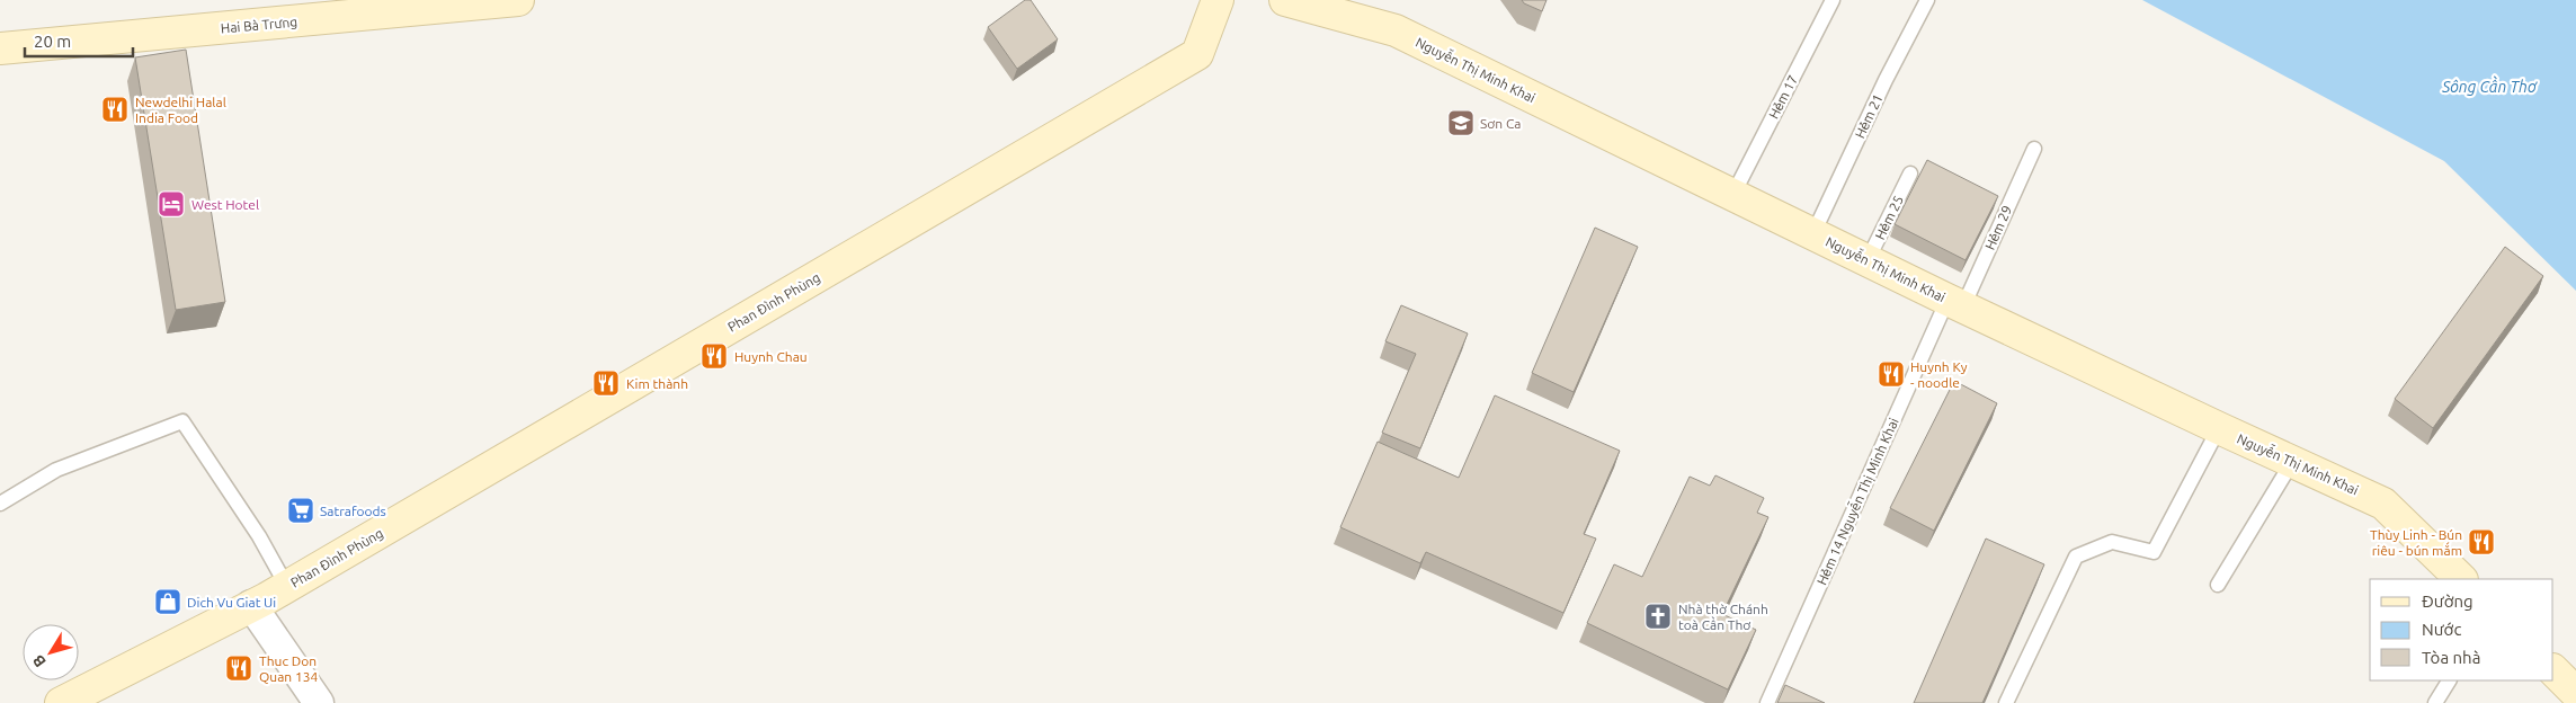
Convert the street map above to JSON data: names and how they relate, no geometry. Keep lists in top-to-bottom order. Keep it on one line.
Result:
{"streets":{"street":["Hai Bà Trưng","Nguyễn Thị Minh Khai","Phan Đình Phùng"],"lane":["Hẻm 17","Hẻm 21","Hẻm 25","Hẻm 29","Hẻm 14 Nguyễn Thị Minh Khai"]},"crossings":[["Nguyễn Thị Minh Khai","Hẻm 17"],["Nguyễn Thị Minh Khai","Hẻm 21"],["Nguyễn Thị Minh Khai","Hẻm 25"],["Nguyễn Thị Minh Khai","Hẻm 29"],["Nguyễn Thị Minh Khai","Hẻm 14 Nguyễn Thị Minh Khai"],["Hẻm 29","Hẻm 14 Nguyễn Thị Minh Khai"]],"water":["Sông Cần Thơ"],"places":{"restaurant":["Newdelhi Halal India Food","Huynh Chau","Huynh Ky - noodle","Kim thành","Thùy Linh - Bún riêu - bún mắm","Thuc Don Quan 134"],"school or university":["Sơn Ca"],"hotel":["West Hotel"],"supermarket":["Satrafoods"],"shop":["Dich Vu Giat Ui"],"church":["Nhà thờ Chánh toà Cần Thơ"]},"legend":["Đường","Nước","Tòa nhà"],"scale_bar":"20 m","north":"bottom left"}
